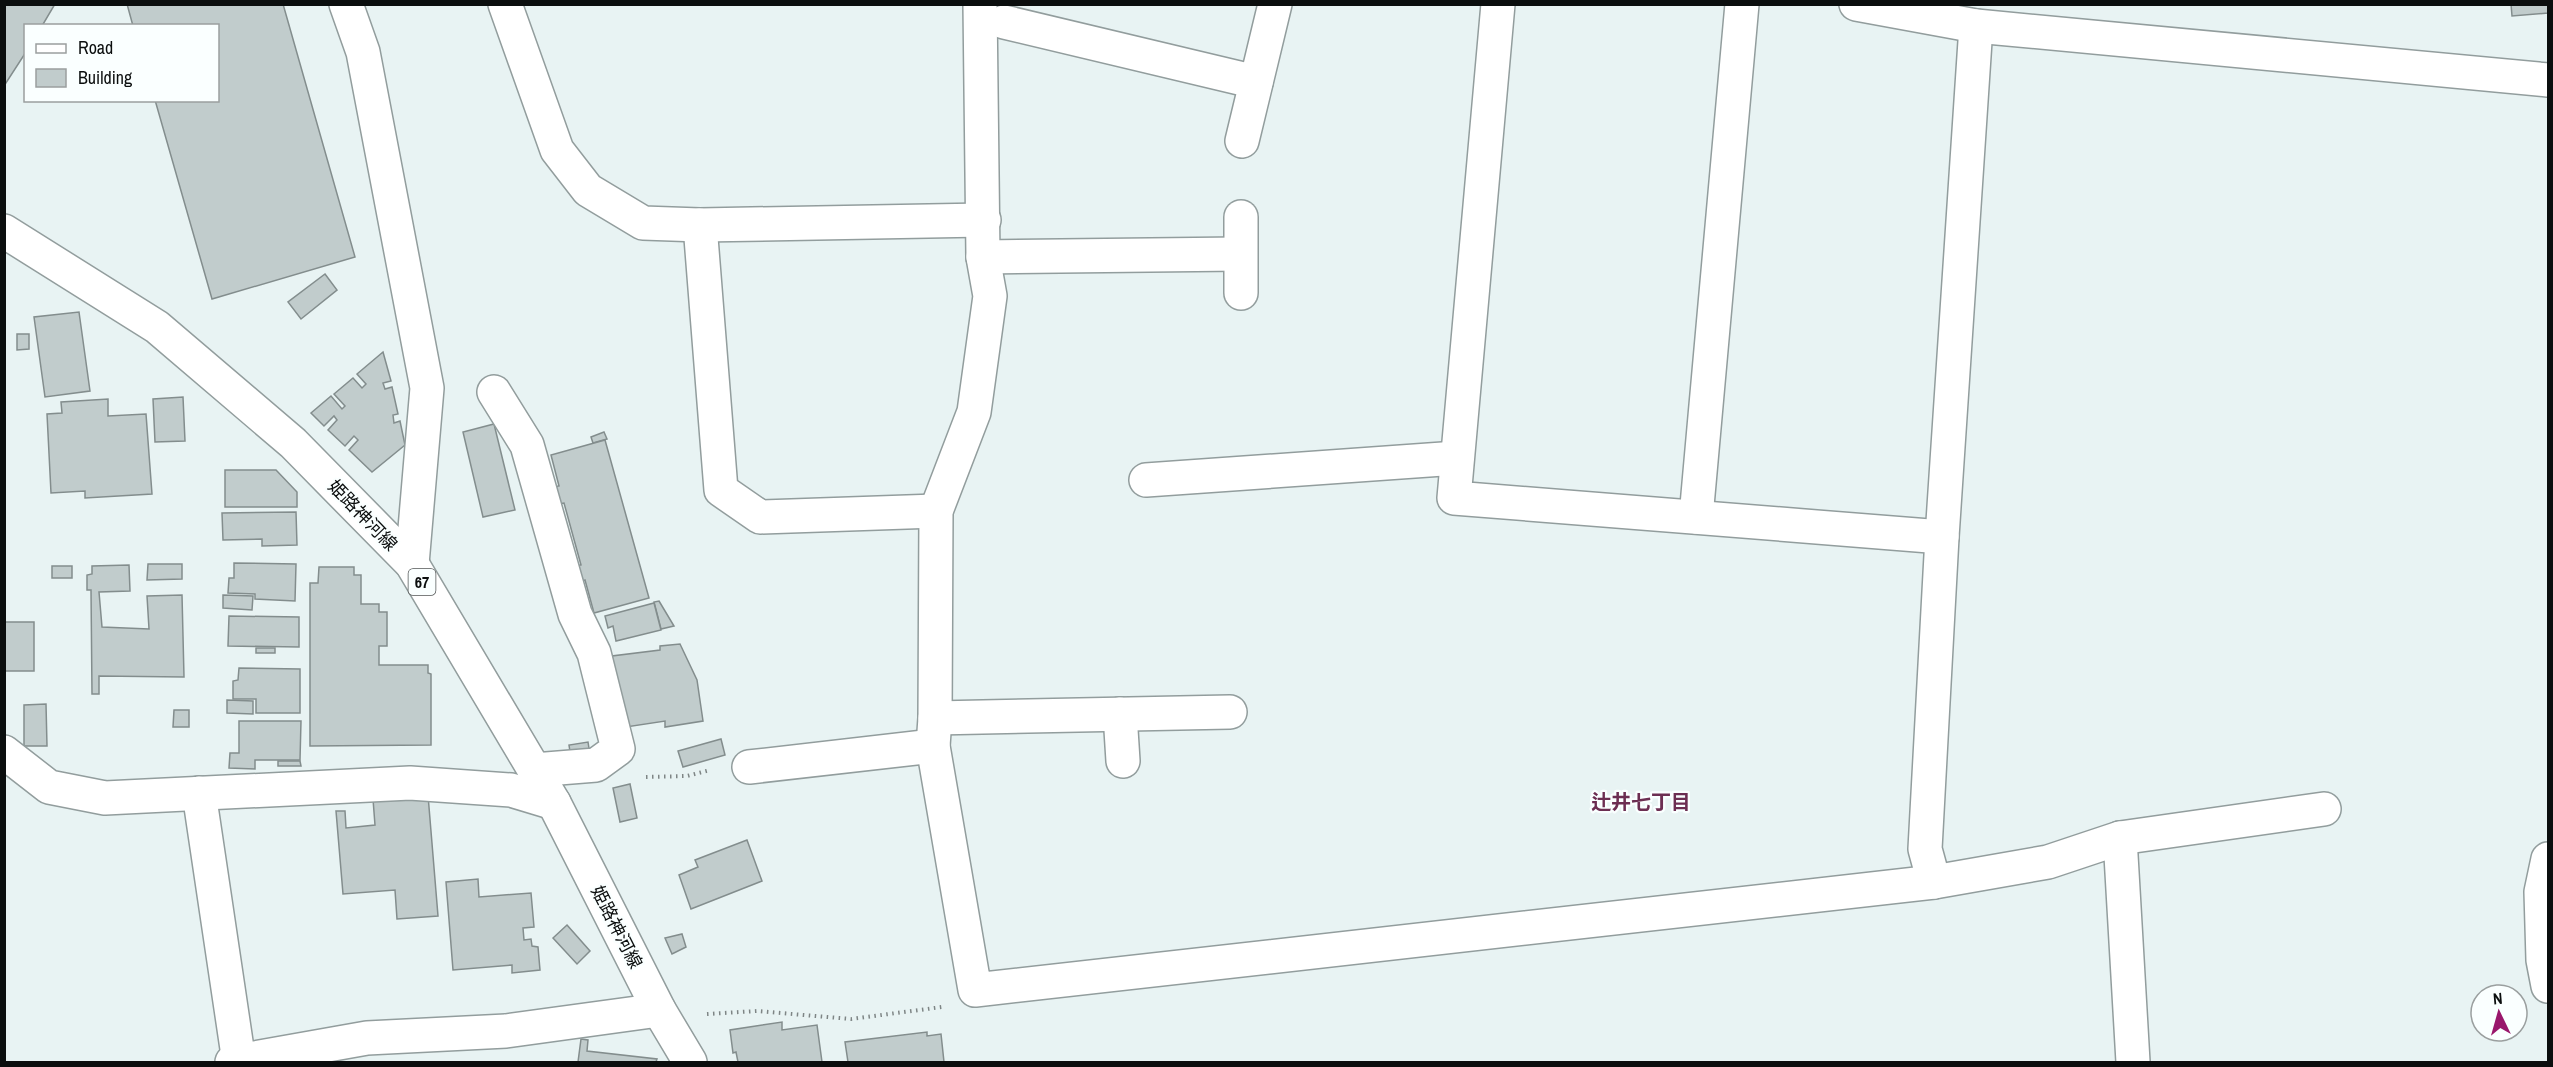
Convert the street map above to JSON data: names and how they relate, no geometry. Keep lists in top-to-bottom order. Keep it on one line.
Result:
{"streets":{"street":["姫路神河線","67"]},"districts":["辻井七丁目"],"legend":["Road","Building"],"north":"top"}
